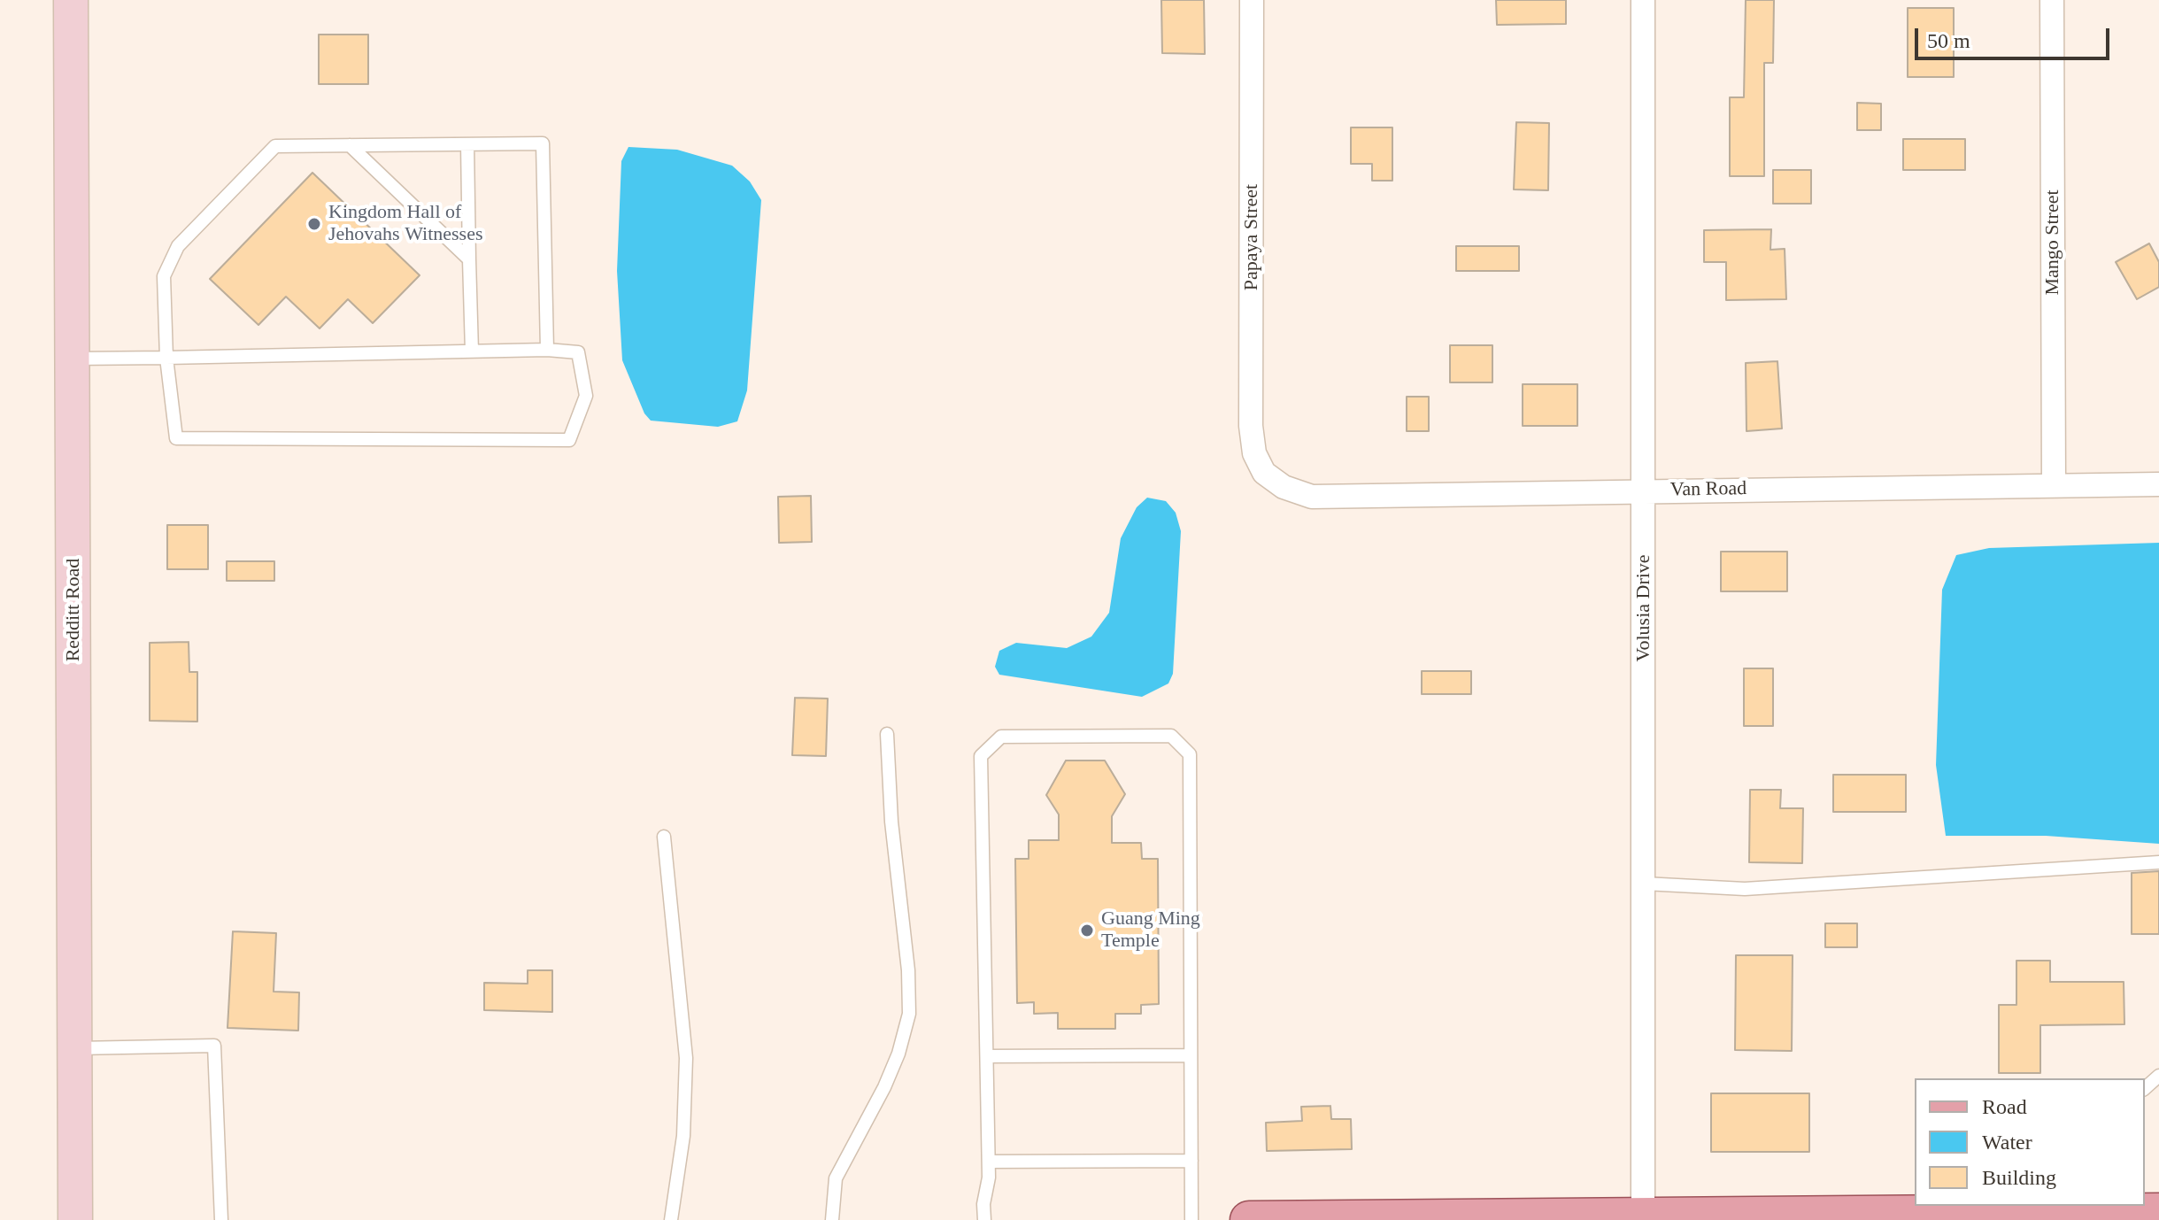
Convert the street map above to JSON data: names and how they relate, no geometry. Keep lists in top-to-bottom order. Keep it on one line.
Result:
{"streets":{"street":["Papaya Street","Mango Street","Van Road","Volusia Drive","Redditt Road"]},"crossings":[["Papaya Street","Van Road"],["Mango Street","Van Road"],["Van Road","Volusia Drive"]],"places":["Kingdom Hall of Jehovahs Witnesses","Guang Ming Temple"],"legend":["Road","Water","Building"],"scale_bar":"50 m"}
